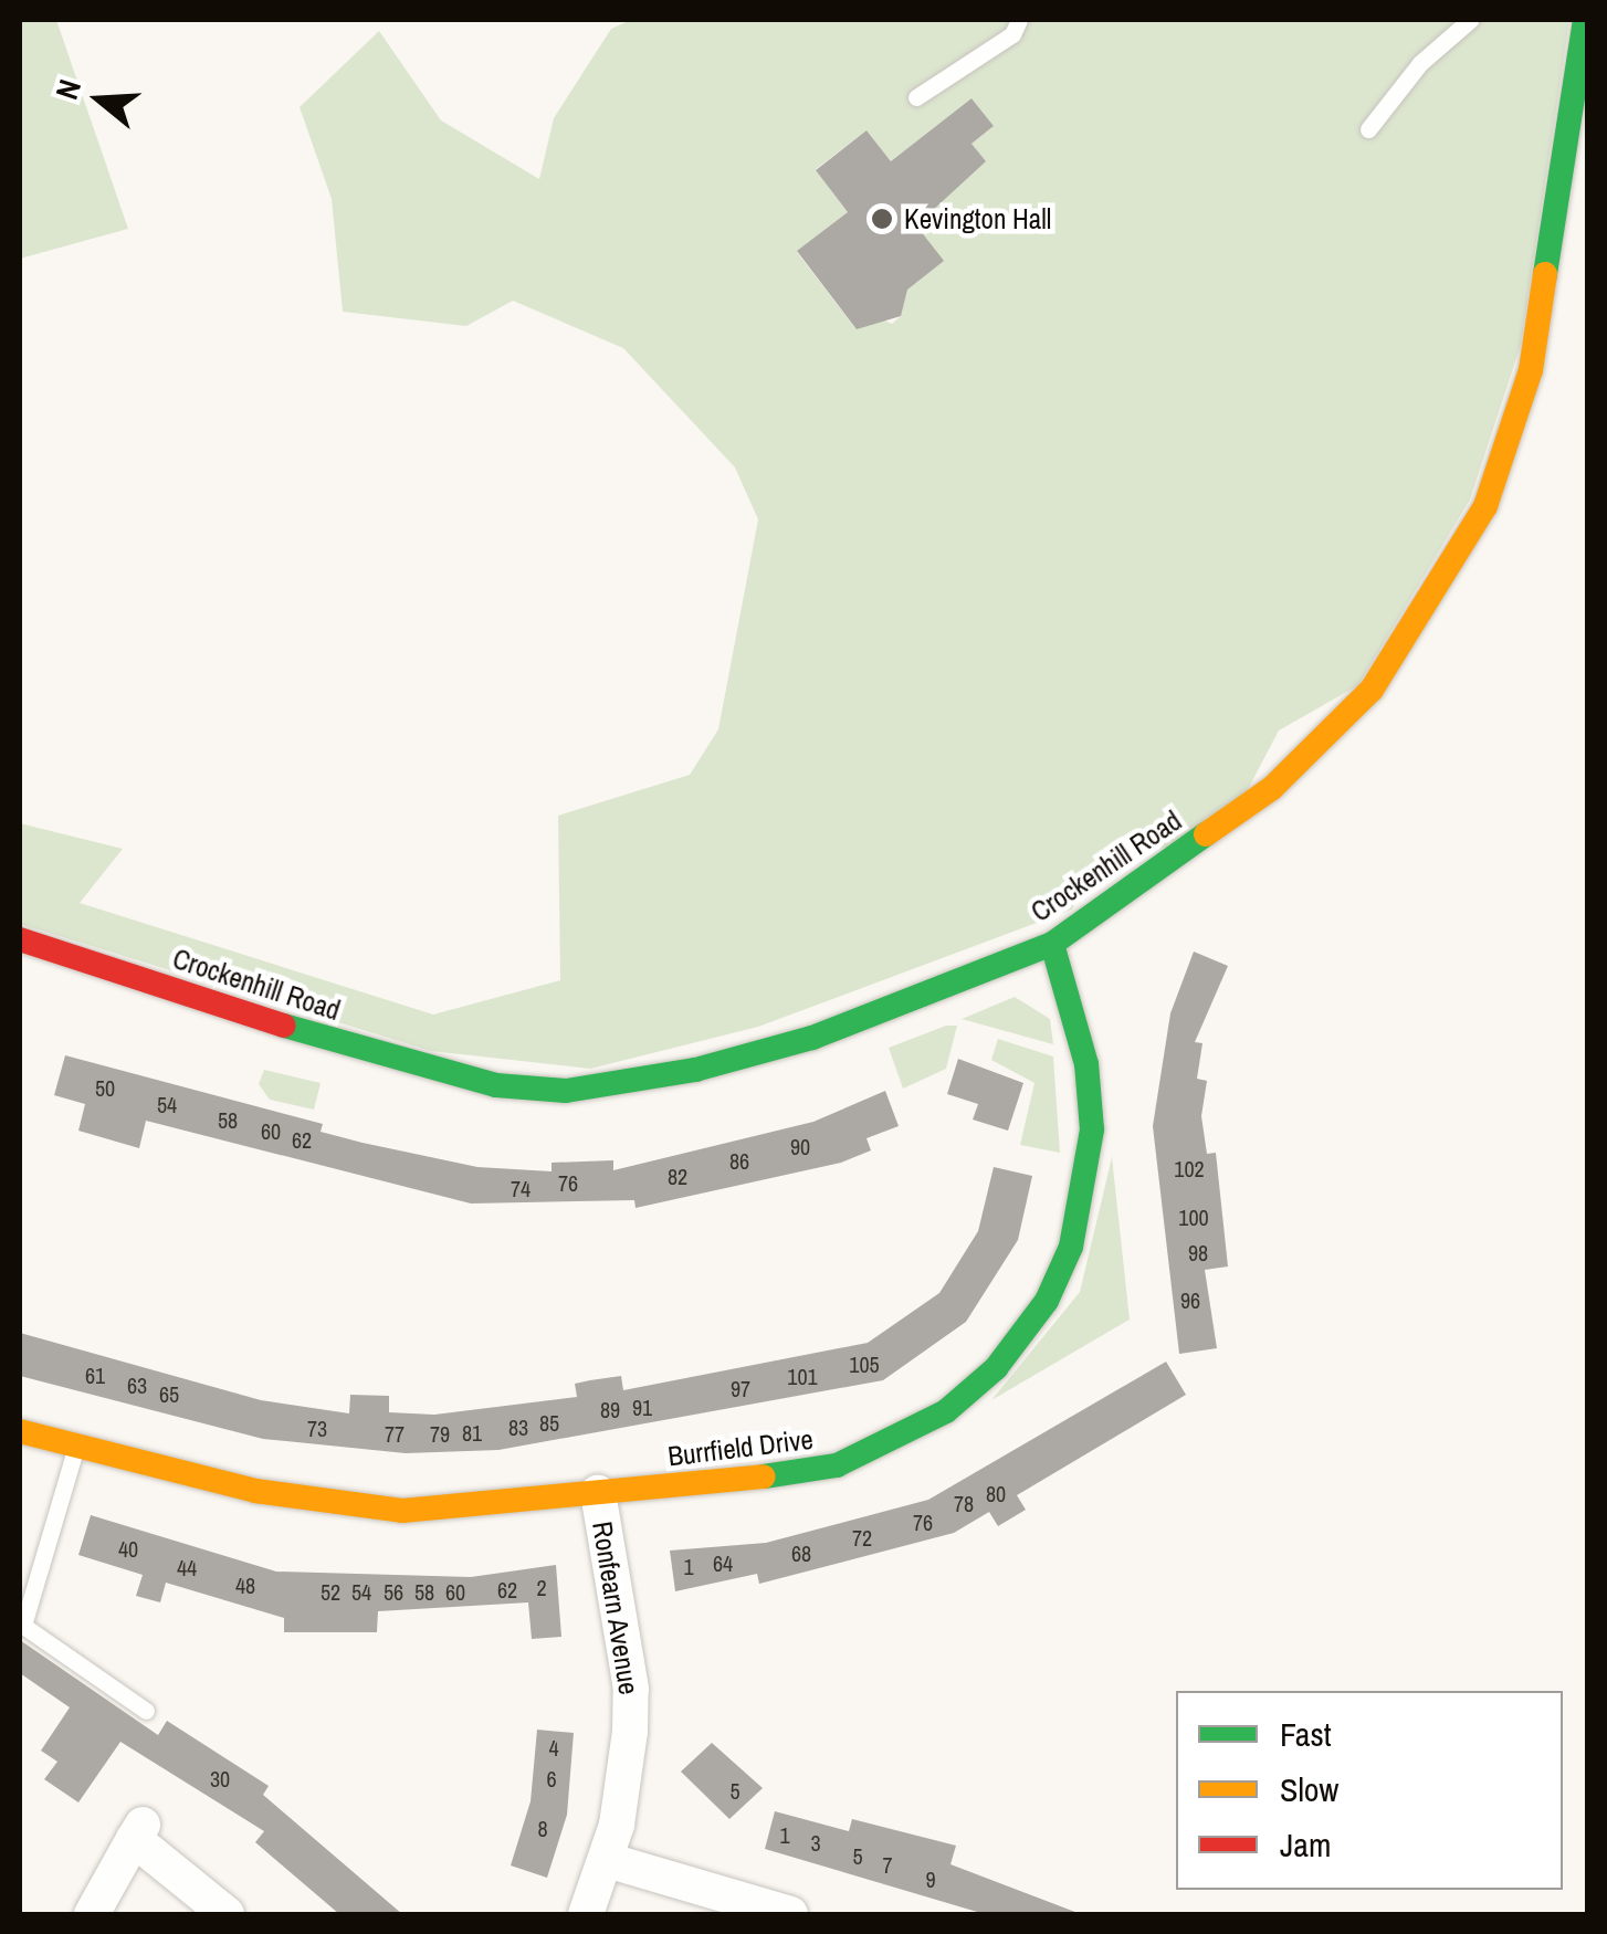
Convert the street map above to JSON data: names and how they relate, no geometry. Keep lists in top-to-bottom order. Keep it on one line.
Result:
{"streets":{"main road":["Crockenhill Road","Burrfield Drive"],"street":["Ronfearn Avenue"]},"crossings":[["Crockenhill Road","Burrfield Drive"],["Burrfield Drive","Ronfearn Avenue"]],"places":["Kevington Hall"],"house_numbers":["50","54","58","60","62","90","86","102","82","76","74","100","98","96","105","61","101","63","97","65","91","89","85","83","73","81","77","79","80","78","76","72","40","68","64","1","44","48","2","62","52","54","56","58","60","4","30","6","5","8","1","3","5","7","9"],"legend":["Fast","Slow","Jam"],"north":"left"}
